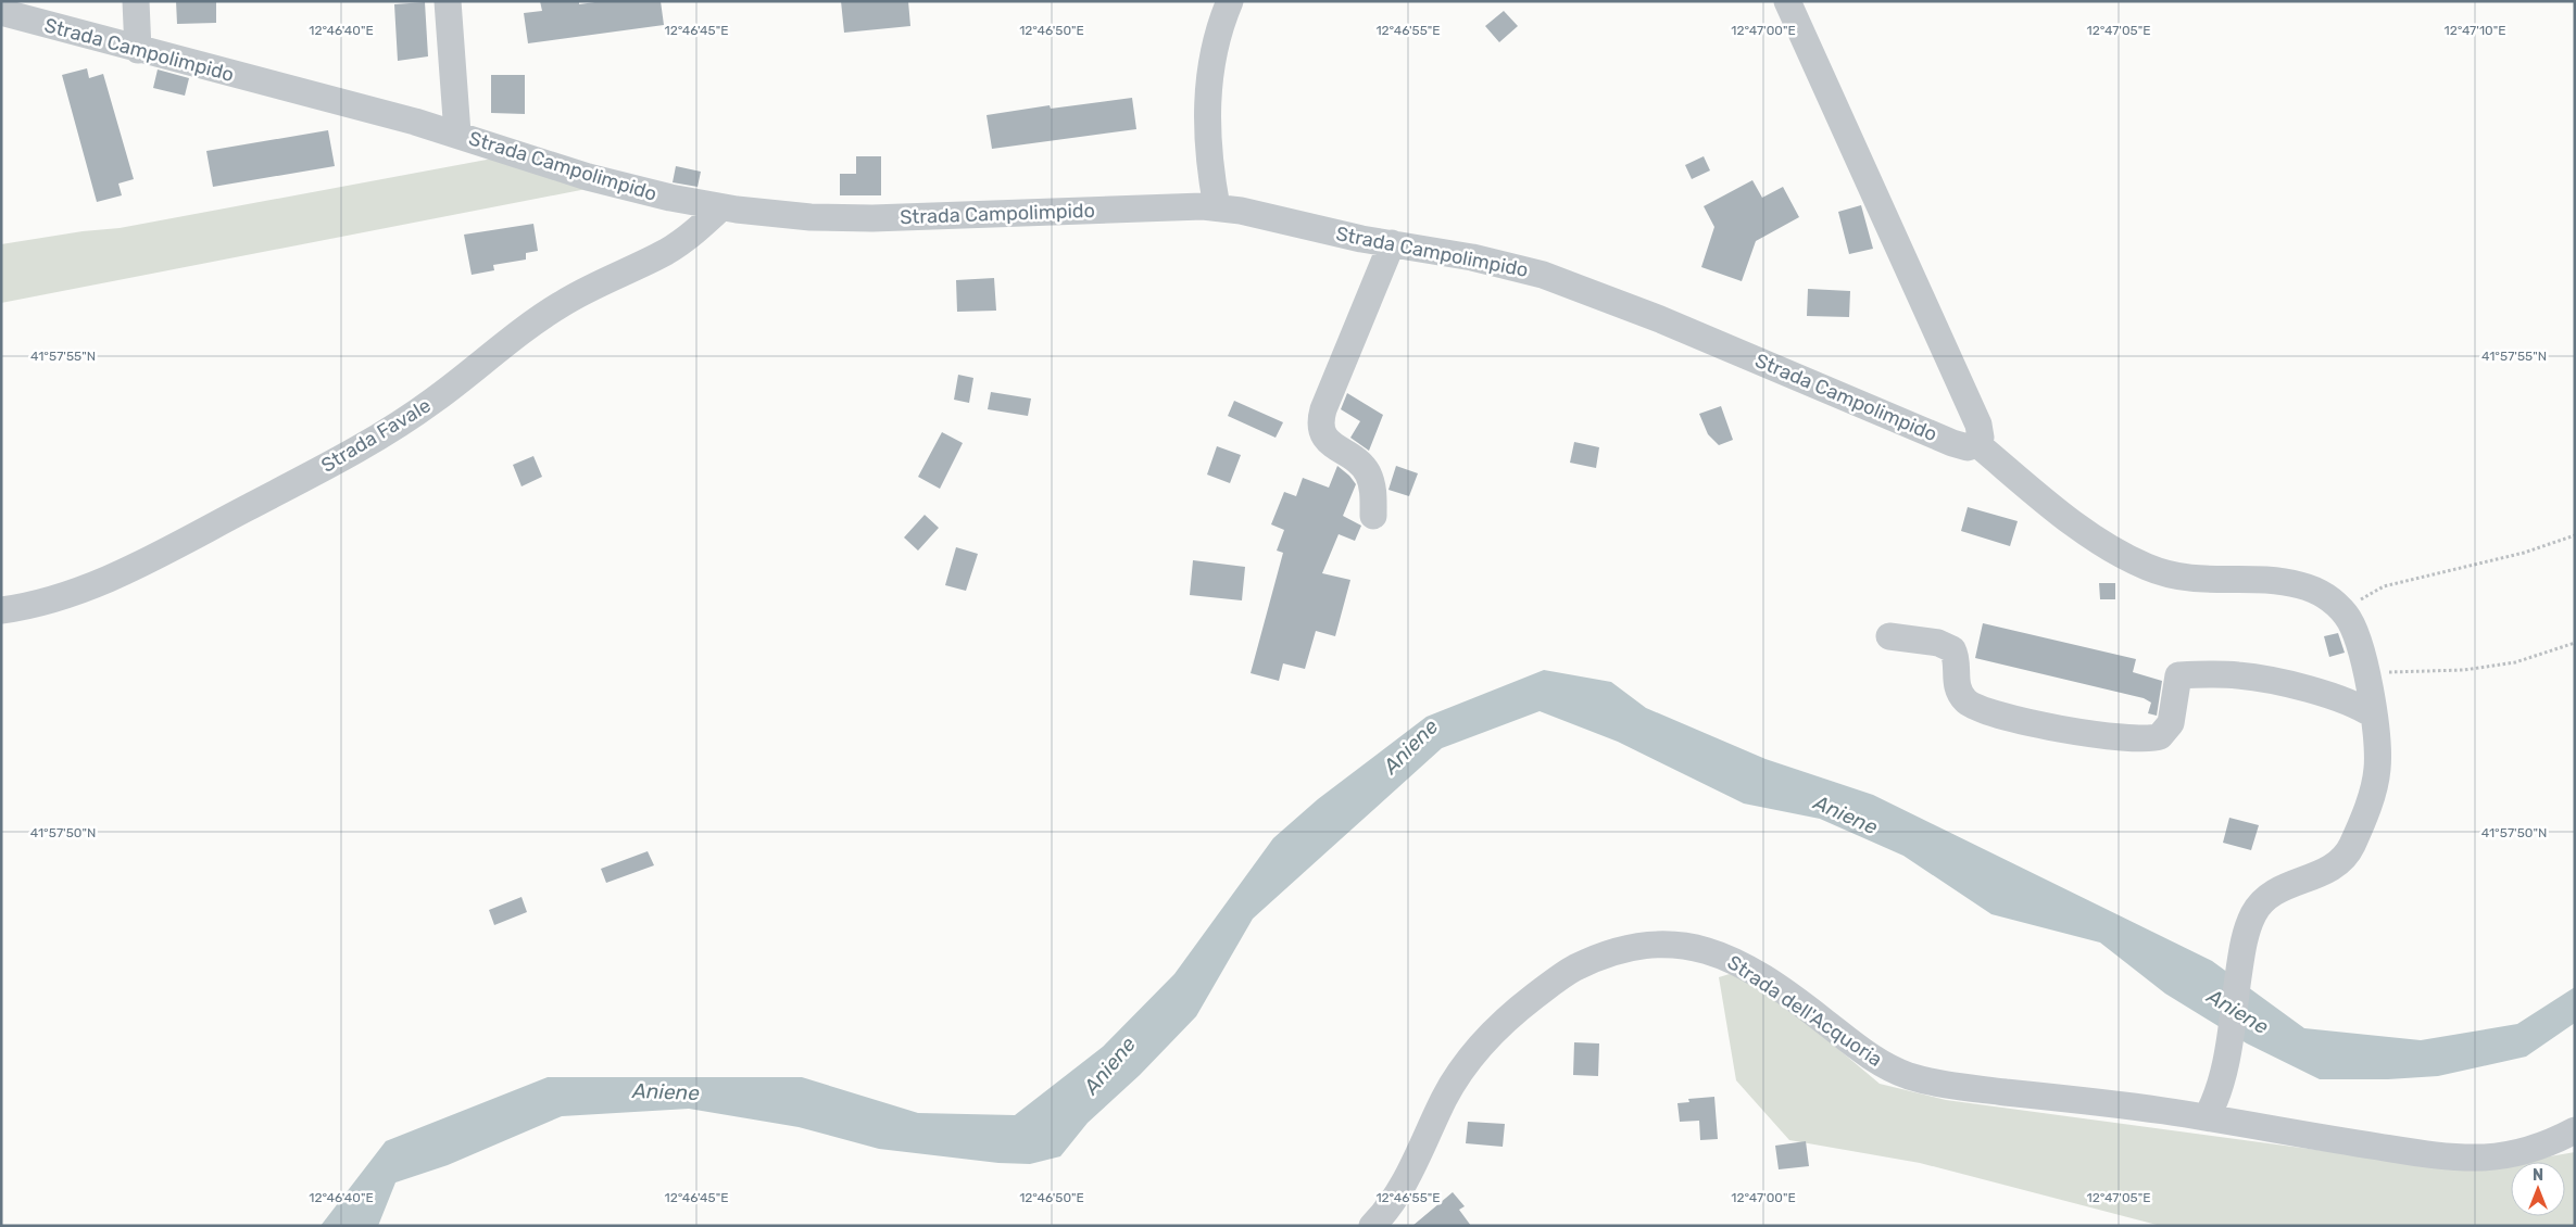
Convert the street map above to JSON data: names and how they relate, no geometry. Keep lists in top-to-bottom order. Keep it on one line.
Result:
{"streets":{"street":["Strada Campolimpido","Strada Favale","Strada dell'Acquoria"]},"crossings":[["Strada Campolimpido","Strada Favale"]],"water":["Aniene"],"north":"top","coordinates":["12°46'40\"E","12°46'45\"E","12°46'50\"E","12°46'55\"E","12°47'00\"E","12°47'05\"E","12°47'10\"E","41°57'55\"N","41°57'50\"N"]}
